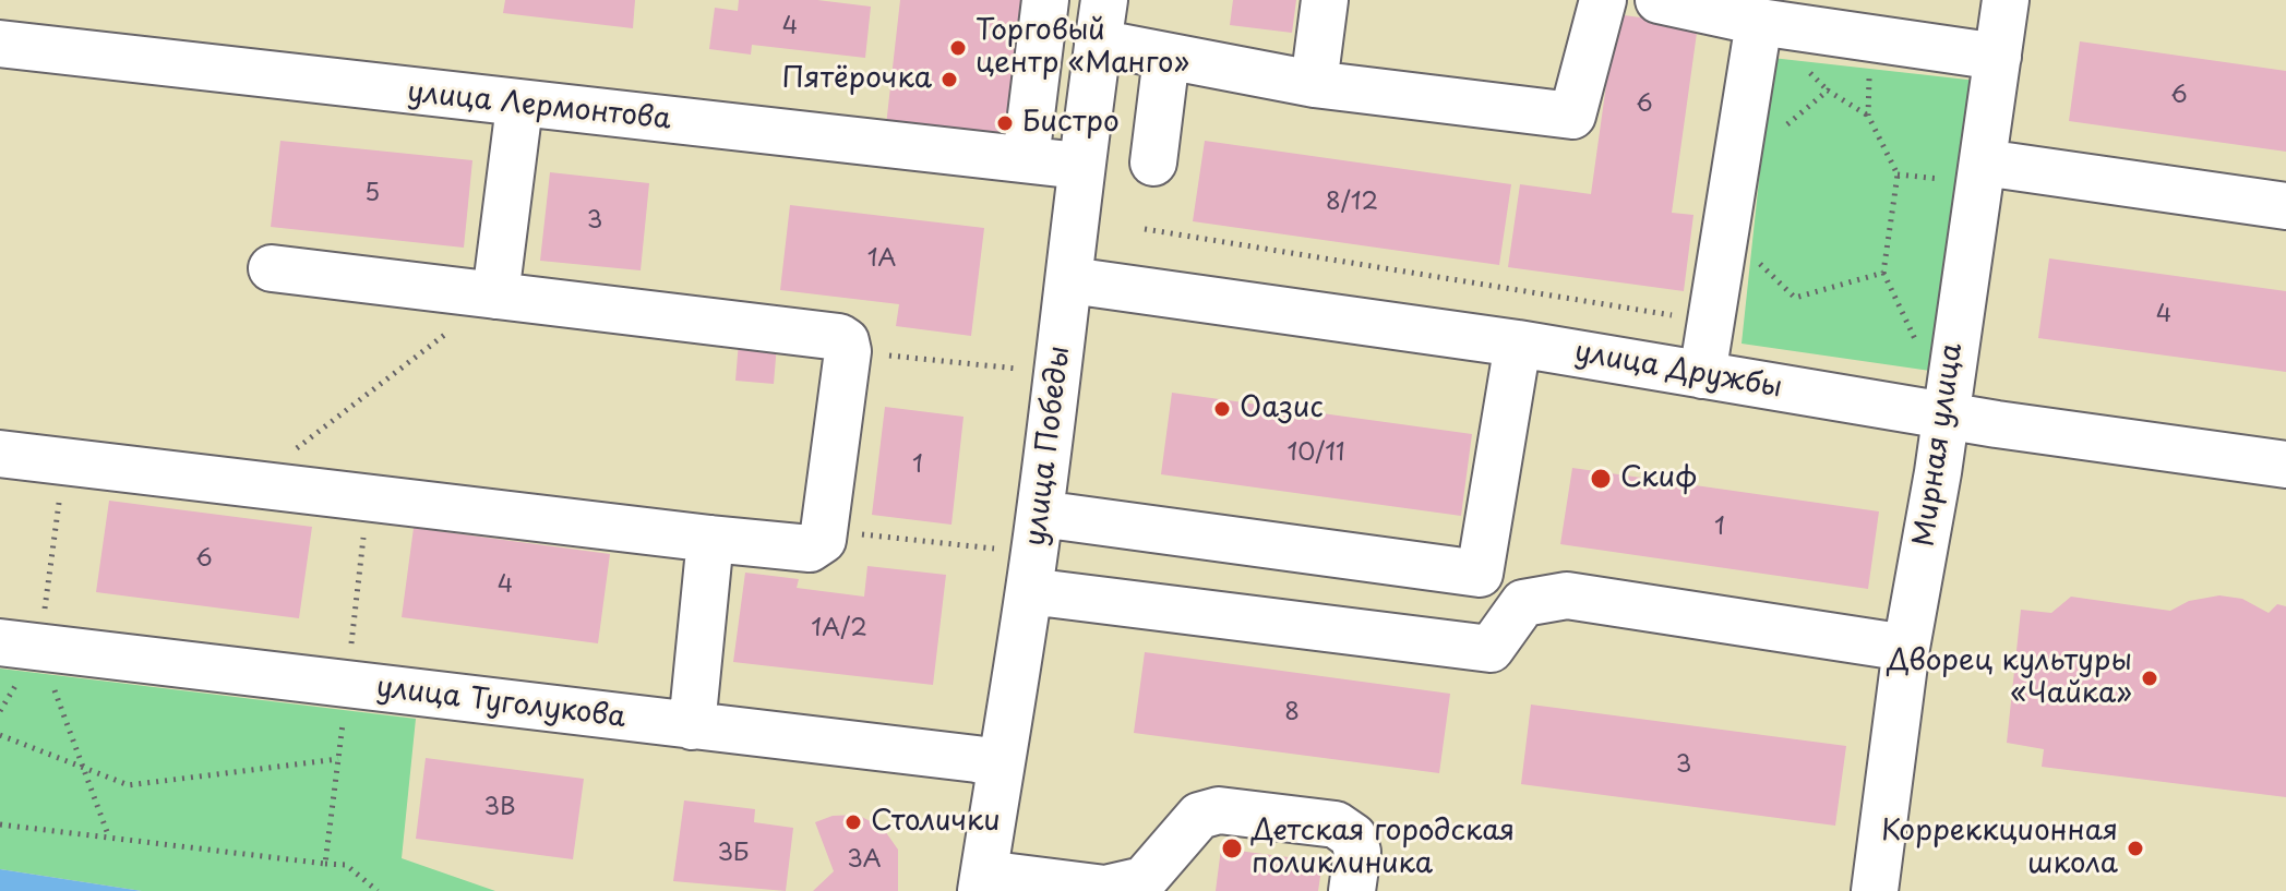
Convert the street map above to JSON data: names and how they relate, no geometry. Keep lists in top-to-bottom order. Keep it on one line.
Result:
{"streets":{"street":["улица Лермонтова","улица Дружбы","Мирная улица","улица Победы","улица Туголукова"]},"crossings":[["улица Лермонтова","улица Победы"],["улица Дружбы","Мирная улица"],["улица Дружбы","улица Победы"],["улица Победы","улица Туголукова"]],"places":["Торговый центр «Манго»","Пятёрочка","Бистро","Оазис","Скиф","Дворец культуры «Чайка»","Столички","Детская городская поликлиника","Корреккционная школа"],"house_numbers":["4","6","6","5","8/12","3","1А","4","10/11","1","1","6","4","1А/2","8","3","3В","3Б","3А"]}
